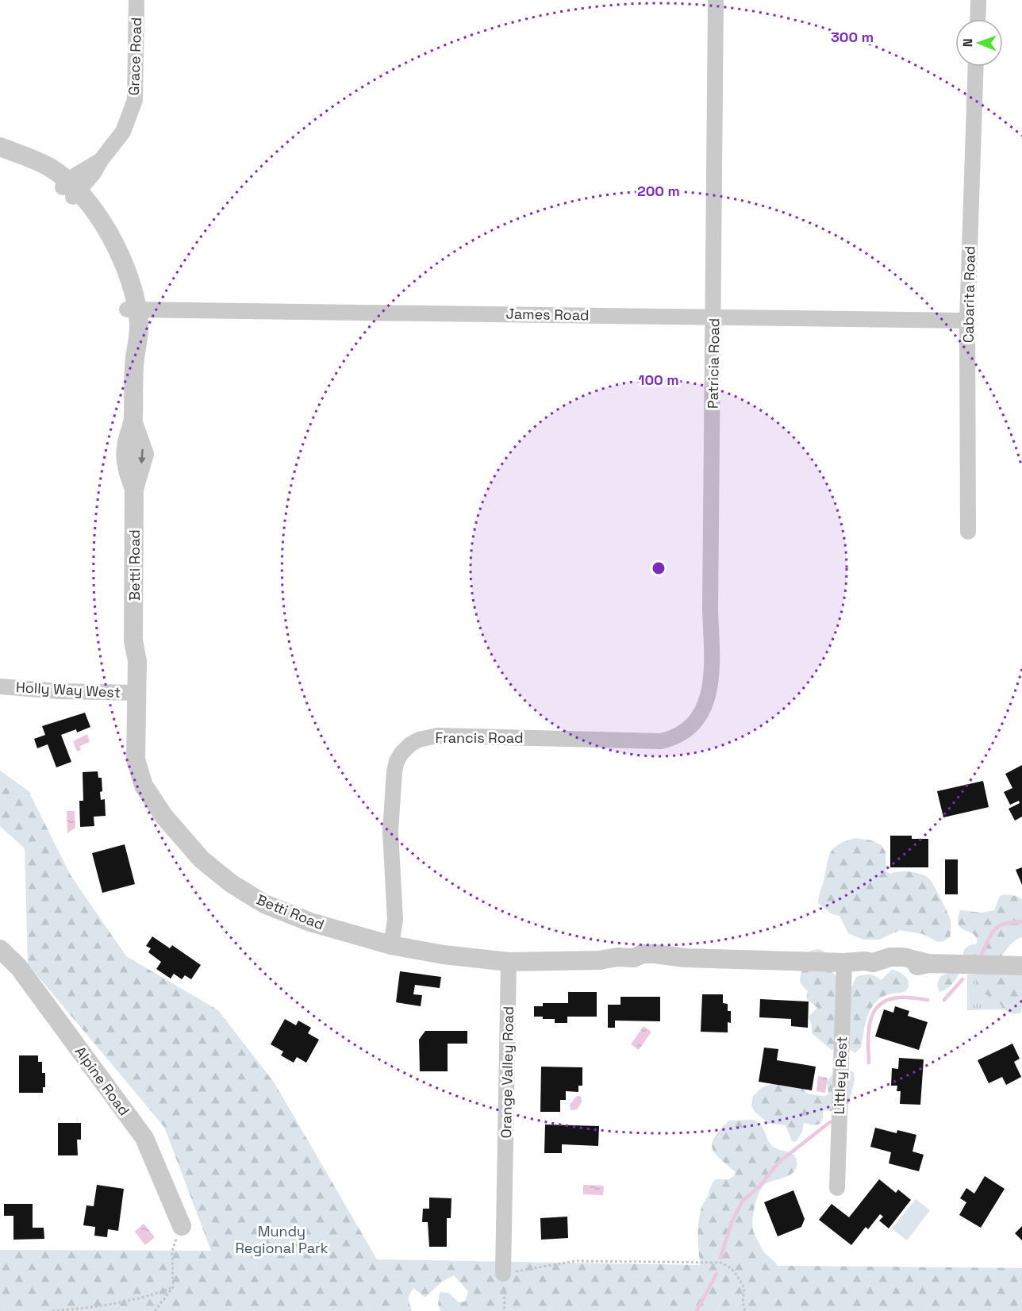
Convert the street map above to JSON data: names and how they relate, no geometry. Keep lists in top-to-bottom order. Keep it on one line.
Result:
{"streets":{"street":["Grace Road","Cabarita Road","James Road","Patricia Road","Betti Road","Holly Way West","Francis Road","Orange Valley Road","Littley Rest","Alpine Road"]},"crossings":[["Grace Road","Betti Road"],["Cabarita Road","James Road"],["James Road","Patricia Road"],["James Road","Betti Road"],["Patricia Road","Francis Road"],["Betti Road","Holly Way West"],["Betti Road","Francis Road"],["Betti Road","Orange Valley Road"]],"parks":["Mundy Regional Park"],"north":"left","rings":["300 m","200 m","100 m"]}
